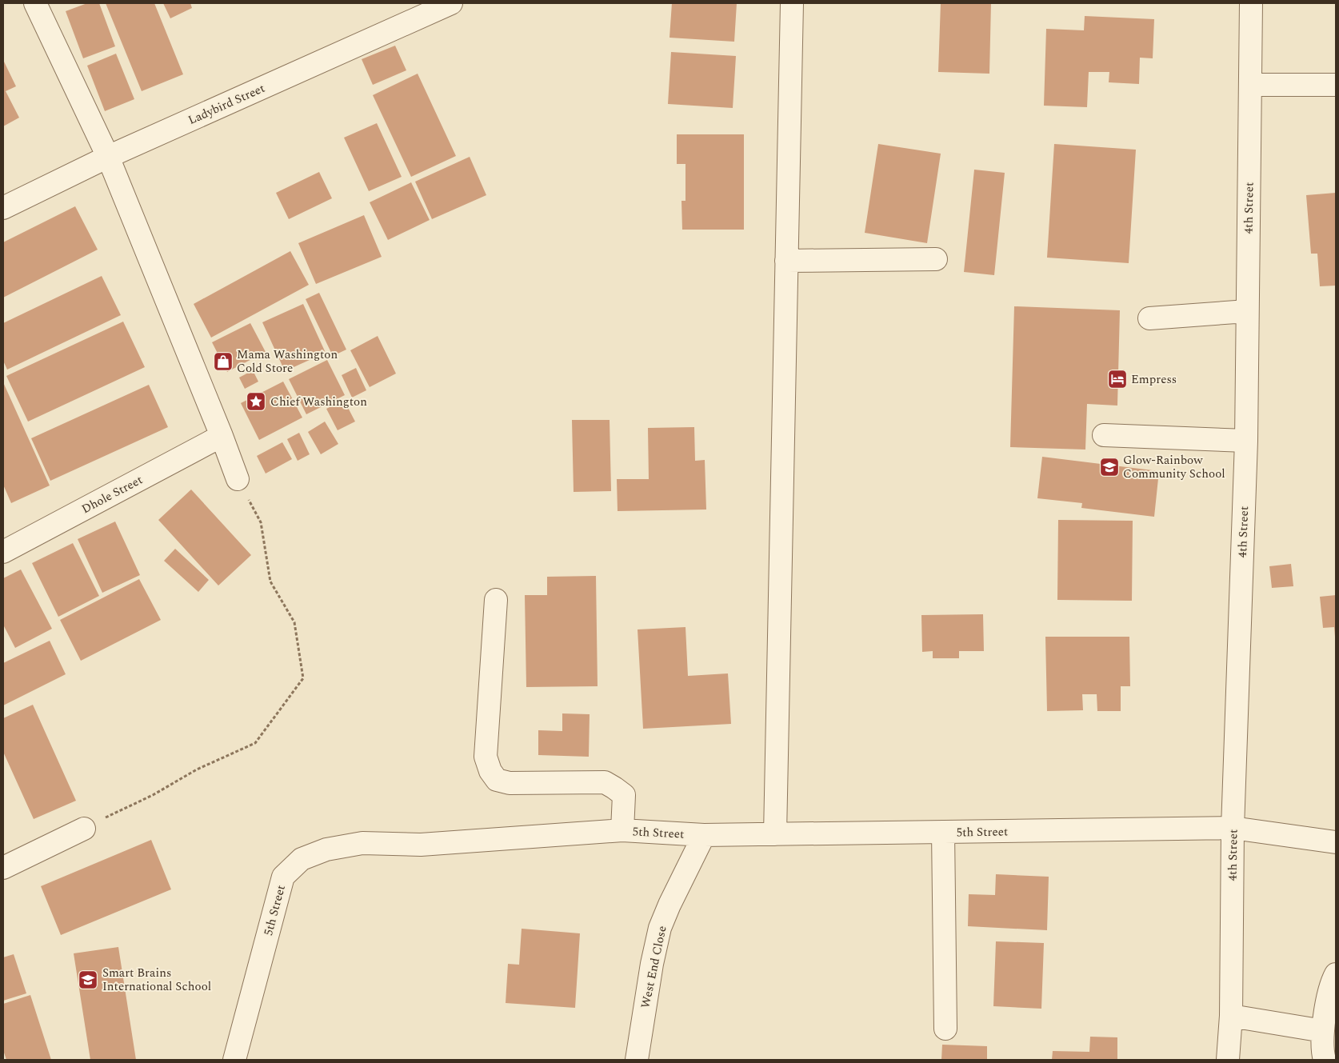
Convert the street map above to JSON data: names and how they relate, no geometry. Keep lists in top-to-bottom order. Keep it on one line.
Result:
{"streets":{"street":["Ladybird Street","4th Street","Dhole Street","5th Street","West End Close"]},"crossings":[["4th Street","5th Street"],["5th Street","West End Close"]],"places":{"shop":["Mama Washington Cold Store"],"hotel":["Empress"],"place":["Chief Washington"],"school or university":["Glow-Rainbow Community School","Smart Brains International School"]}}
